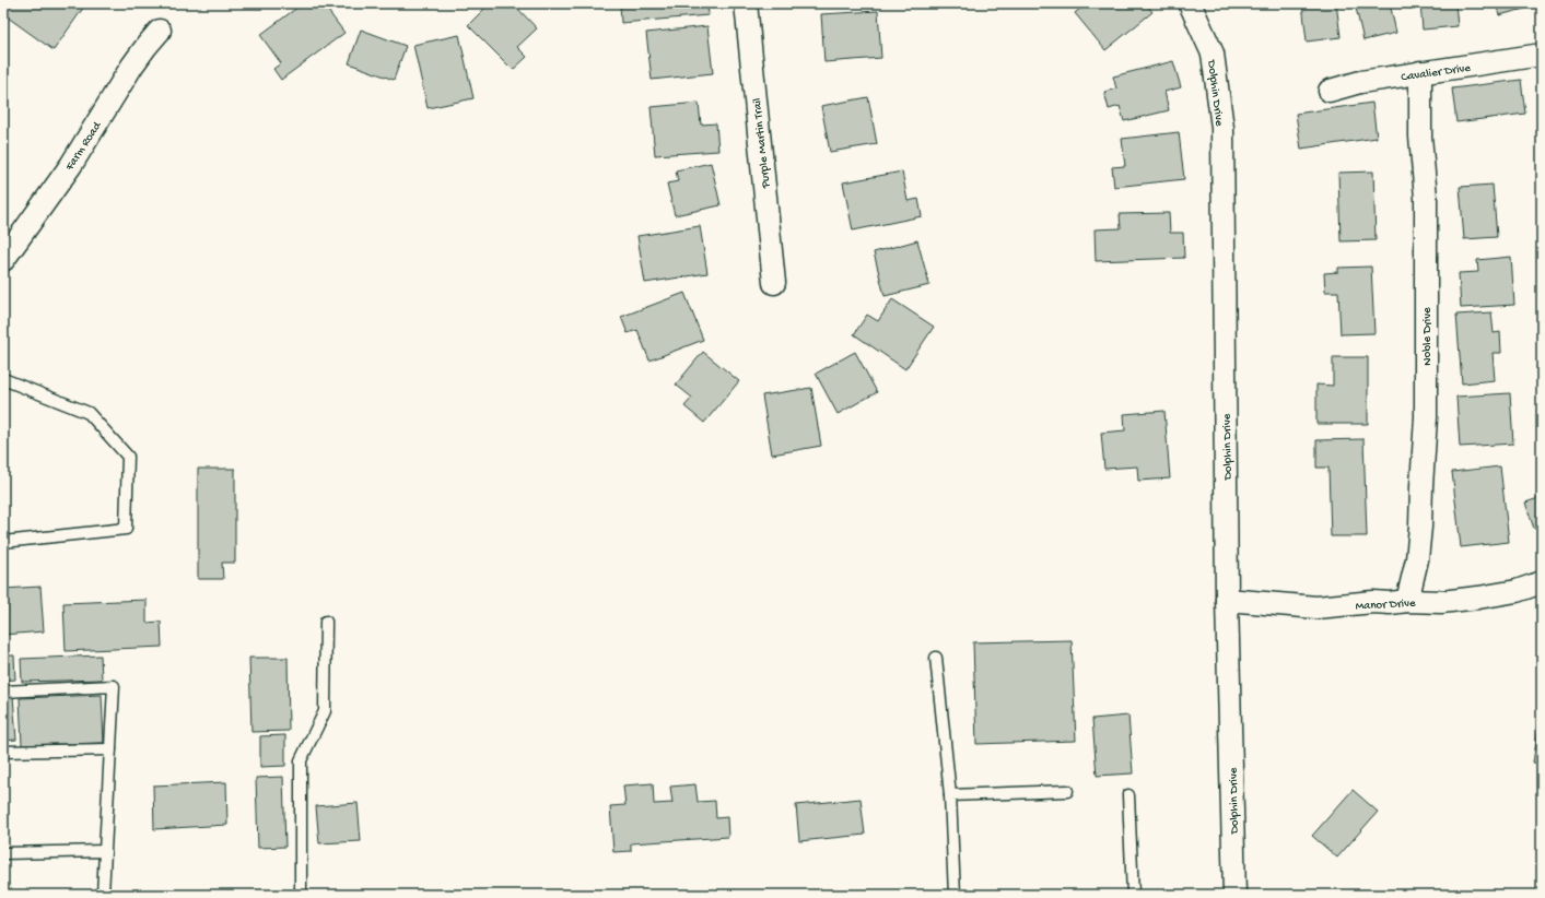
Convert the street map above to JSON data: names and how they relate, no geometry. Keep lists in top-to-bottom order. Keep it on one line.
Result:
{"streets":{"street":["Cavalier Drive","Dolphin Drive","Purple Martin Trail","Farm Road","Noble Drive","Manor Drive"]},"crossings":[["Cavalier Drive","Noble Drive"],["Dolphin Drive","Manor Drive"],["Noble Drive","Manor Drive"]]}
